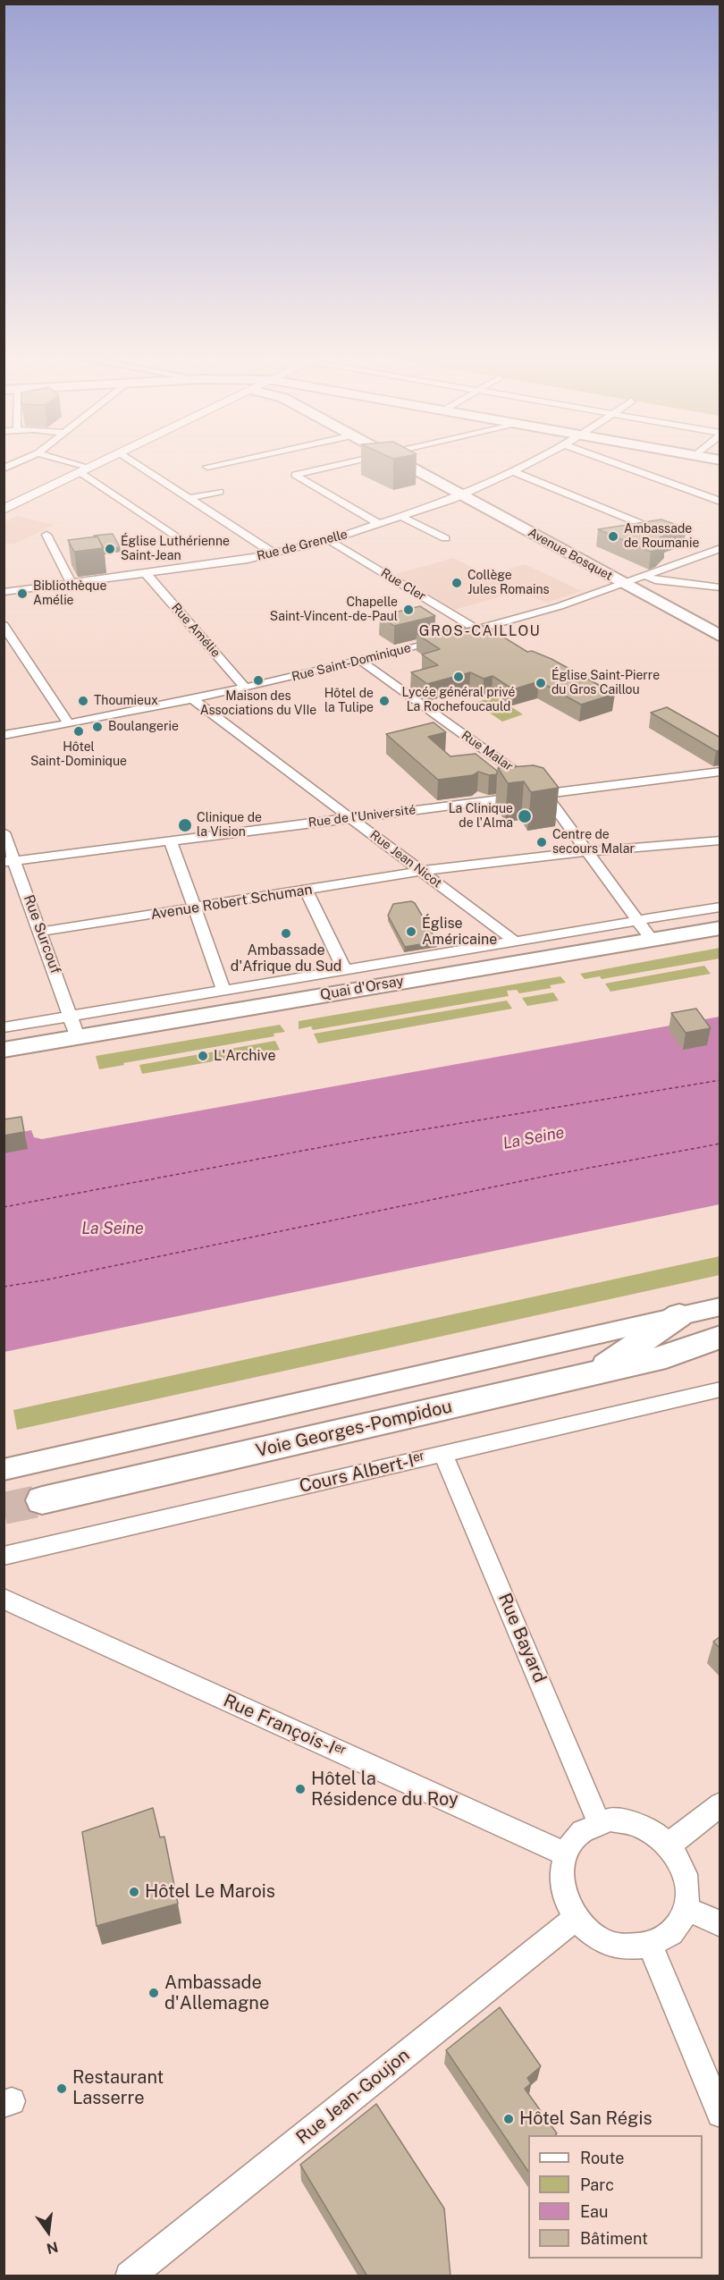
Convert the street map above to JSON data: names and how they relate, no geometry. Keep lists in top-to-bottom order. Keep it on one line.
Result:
{"streets":{"main road":["Avenue Bosquet","Quai d'Orsay","Voie Georges-Pompidou"],"street":["Rue de Grenelle","Rue Cler","Rue Amélie","Rue Saint-Dominique","Rue Malar","Rue de l'Université","Rue Jean Nicot","Avenue Robert Schuman","Rue Surcouf","Cours Albert-Iᵉʳ","Rue Bayard","Rue François-Iᵉʳ","Rue Jean-Goujon"]},"crossings":[["Rue de Grenelle","Avenue Bosquet"],["Rue de Grenelle","Rue Cler"],["Rue de Grenelle","Rue Amélie"],["Avenue Bosquet","Rue Saint-Dominique"],["Rue Cler","Rue Saint-Dominique"],["Rue Amélie","Rue Saint-Dominique"],["Rue Saint-Dominique","Rue Malar"],["Rue Saint-Dominique","Rue Jean Nicot"],["Rue Malar","Rue de l'Université"],["Rue Malar","Avenue Robert Schuman"],["Rue Malar","Quai d'Orsay"],["Rue de l'Université","Rue Jean Nicot"],["Rue de l'Université","Rue Surcouf"],["Rue Jean Nicot","Avenue Robert Schuman"],["Rue Jean Nicot","Quai d'Orsay"],["Avenue Robert Schuman","Rue Surcouf"],["Rue Surcouf","Quai d'Orsay"],["Cours Albert-Iᵉʳ","Rue Bayard"],["Rue Bayard","Rue François-Iᵉʳ"],["Rue Bayard","Rue Jean-Goujon"],["Rue François-Iᵉʳ","Rue Jean-Goujon"]],"districts":["GROS-CAILLOU"],"water":["La Seine"],"places":["Ambassade de Roumanie","Église Luthérienne Saint-Jean","Collège Jules Romains","Bibliothèque Amélie","Chapelle Saint-Vincent-de-Paul","Lycée général privé La Rochefoucauld","Maison des Associations du VIIe","Église Saint-Pierre du Gros Caillou","Thoumieux","Hôtel de la Tulipe","Boulangerie","Hôtel Saint-Dominique","La Clinique de l'Alma","Clinique de la Vision","Centre de secours Malar","Église Américaine","Ambassade d'Afrique du Sud","L'Archive","Hôtel la Résidence du Roy","Hôtel Le Marois","Ambassade d'Allemagne","Restaurant Lasserre","Hôtel San Régis"],"legend":["Route","Parc","Eau","Bâtiment"],"north":"bottom"}
